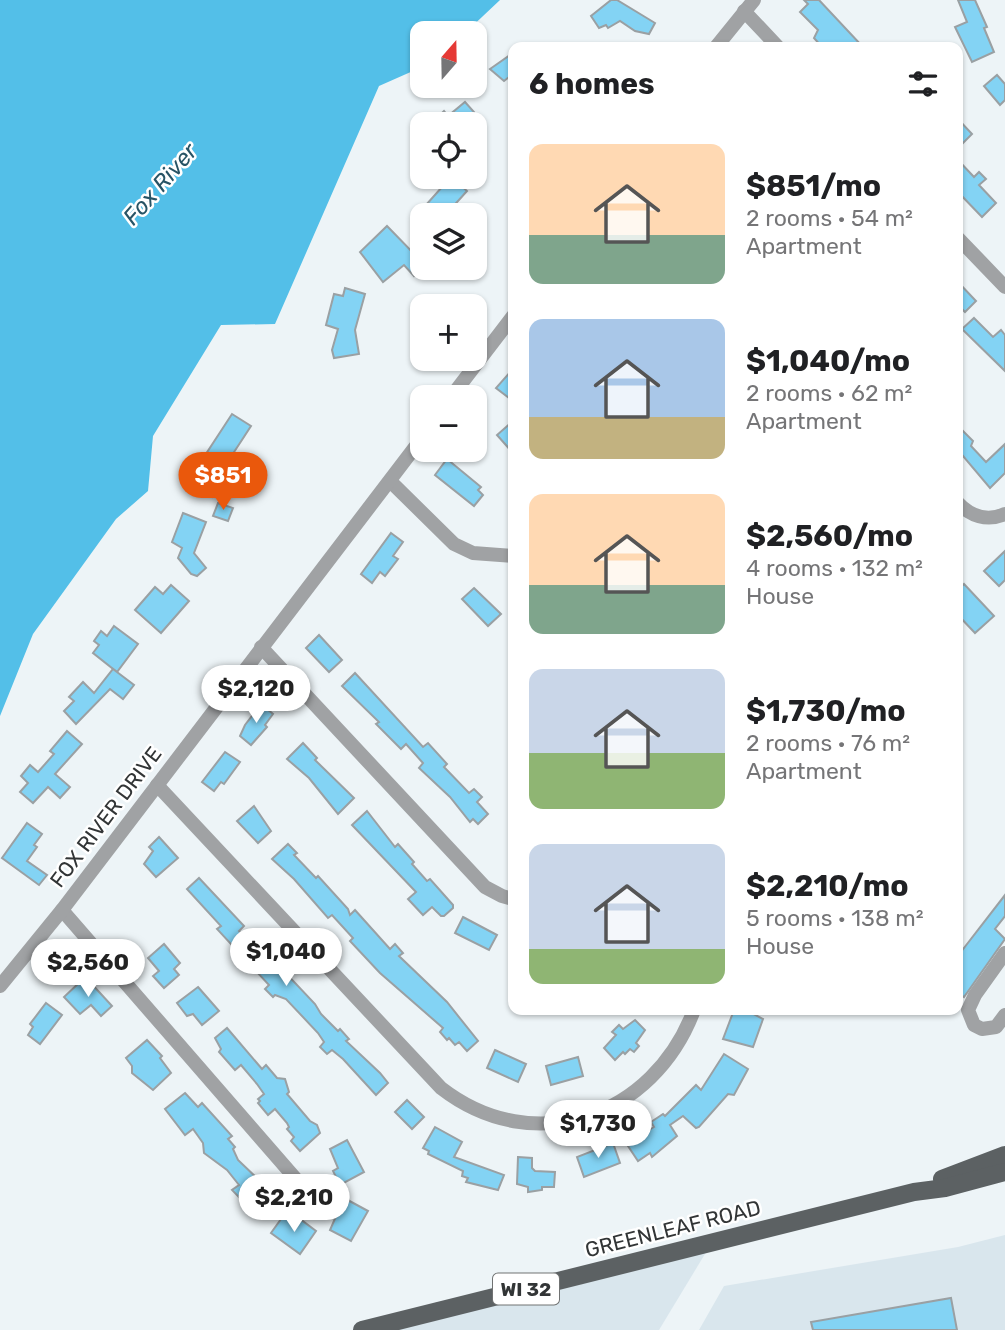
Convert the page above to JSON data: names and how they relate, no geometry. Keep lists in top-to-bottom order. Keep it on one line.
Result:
{"streets":{"main road":["GREENLEAF ROAD","WI 32"],"street":["FOX RIVER DRIVE"]},"crossings":[["GREENLEAF ROAD","WI 32"]],"water":["Fox River"],"north":"top","page":{"map_buttons":["+","−"],"heading":"6 homes","list":[{"name":"$851/mo","note":"2 rooms · 54 m² · Apartment"},{"name":"$1,040/mo","note":"2 rooms · 62 m² · Apartment"},{"name":"$2,560/mo","note":"4 rooms · 132 m² · House"},{"name":"$1,730/mo","note":"2 rooms · 76 m² · Apartment"},{"name":"$2,210/mo","note":"5 rooms · 138 m² · House"}],"price":["$851","$2,120","$1,040","$2,560","$1,730","$2,210"]}}
